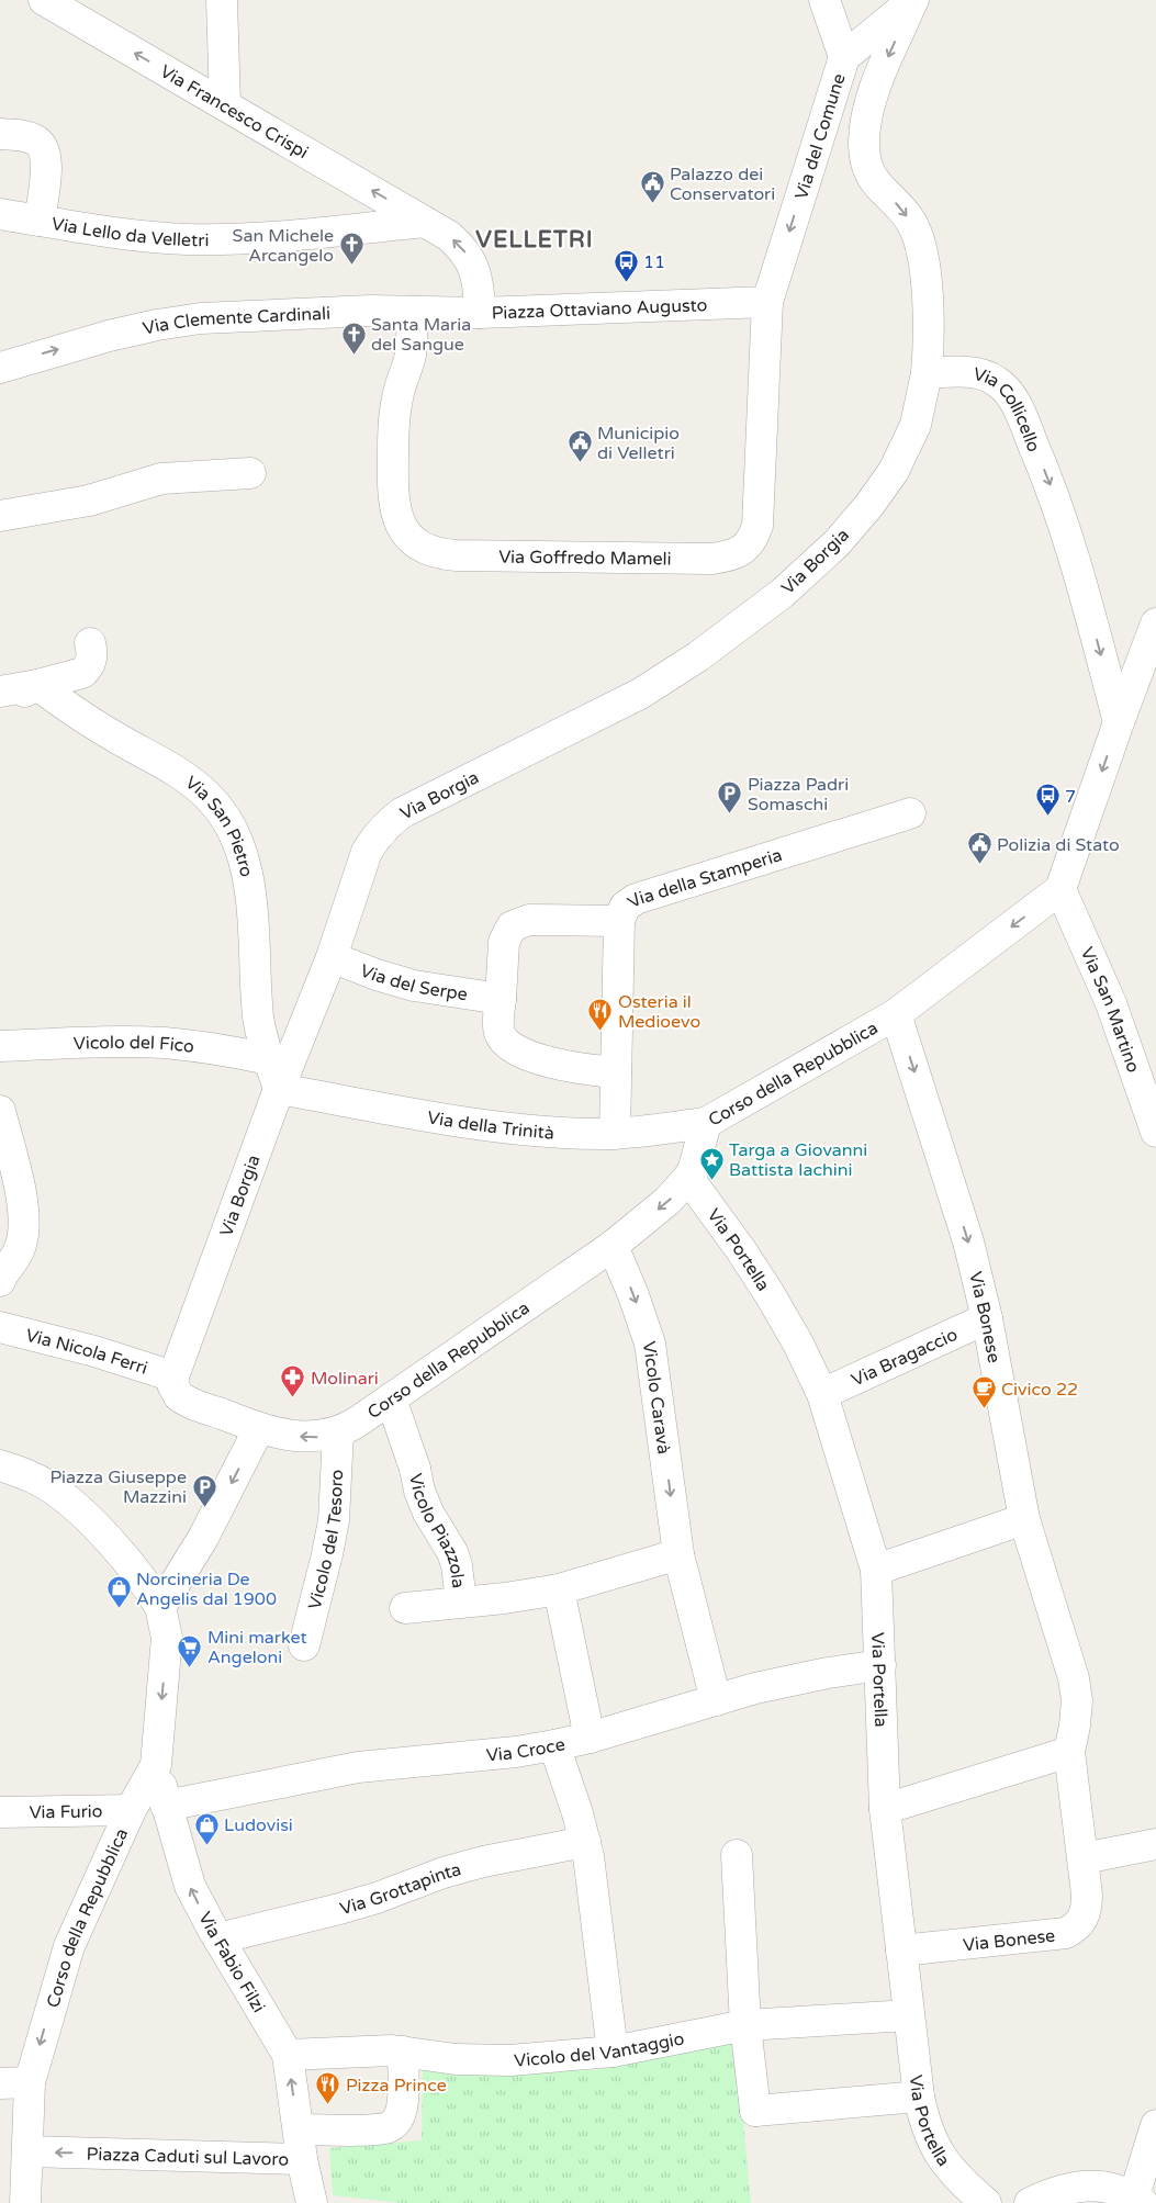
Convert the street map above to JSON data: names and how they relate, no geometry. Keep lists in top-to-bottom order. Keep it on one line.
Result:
{"streets":{"street":["Via Francesco Crispi","Via del Comune","Via Lello da Velletri","Piazza Ottaviano Augusto","Via Clemente Cardinali","Via Collicello","Via Goffredo Mameli","Via Borgia","Via San Pietro","Via della Stamperia","Via del Serpe","Via San Martino","Vicolo del Fico","Corso della Repubblica","Via della Trinità","Via Portella","Via Bonese","Via Nicola Ferri","Via Bragaccio","Vicolo Caravà","Vicolo Piazzola","Vicolo del Tesoro","Via Croce","Via Furio","Via Grottapinta","Via Fabio Filzi","Vicolo del Vantaggio","Piazza Caduti sul Lavoro"]},"crossings":[["Via Francesco Crispi","Via Lello da Velletri"],["Via Francesco Crispi","Piazza Ottaviano Augusto"],["Via del Comune","Piazza Ottaviano Augusto"],["Via del Comune","Via Goffredo Mameli"],["Via Lello da Velletri","Piazza Ottaviano Augusto"],["Piazza Ottaviano Augusto","Via Clemente Cardinali"],["Piazza Ottaviano Augusto","Via Goffredo Mameli"],["Via Clemente Cardinali","Via Goffredo Mameli"],["Via Collicello","Via Borgia"],["Via Borgia","Via San Pietro"],["Via Borgia","Via del Serpe"],["Via Borgia","Via della Trinità"],["Via Borgia","Via Nicola Ferri"],["Via San Pietro","Vicolo del Fico"],["Via San Pietro","Via della Trinità"],["Via della Stamperia","Via della Trinità"],["Via San Martino","Corso della Repubblica"],["Corso della Repubblica","Via della Trinità"],["Corso della Repubblica","Via Portella"],["Corso della Repubblica","Via Bonese"],["Corso della Repubblica","Vicolo Caravà"],["Corso della Repubblica","Vicolo Piazzola"],["Corso della Repubblica","Vicolo del Tesoro"],["Corso della Repubblica","Via Furio"],["Corso della Repubblica","Via Fabio Filzi"],["Corso della Repubblica","Piazza Caduti sul Lavoro"],["Via Portella","Via Bonese"],["Via Portella","Via Bragaccio"],["Via Portella","Via Croce"],["Via Portella","Vicolo del Vantaggio"],["Via Bonese","Via Bragaccio"],["Vicolo Caravà","Vicolo Piazzola"],["Vicolo Caravà","Via Croce"],["Via Croce","Via Fabio Filzi"],["Via Grottapinta","Via Fabio Filzi"],["Via Fabio Filzi","Vicolo del Vantaggio"],["Via Fabio Filzi","Piazza Caduti sul Lavoro"]],"one_way":["Via Francesco Crispi","Via del Comune","Via Collicello","Corso della Repubblica","Vicolo Caravà","Via Fabio Filzi","Piazza Caduti sul Lavoro"],"districts":["VELLETRI"],"places":{"public building":["Palazzo dei Conservatori","Municipio di Velletri","Polizia di Stato"],"church":["San Michele Arcangelo","Santa Maria del Sangue"],"bus stop":["11","7"],"parking":["Piazza Padri Somaschi","Piazza Giuseppe Mazzini"],"restaurant":["Osteria il Medioevo","Pizza Prince"],"place":["Targa a Giovanni Battista Iachini"],"pharmacy":["Molinari"],"cafe":["Civico 22"],"shop":["Norcineria De Angelis dal 1900","Ludovisi"],"supermarket":["Mini market Angeloni"]}}
